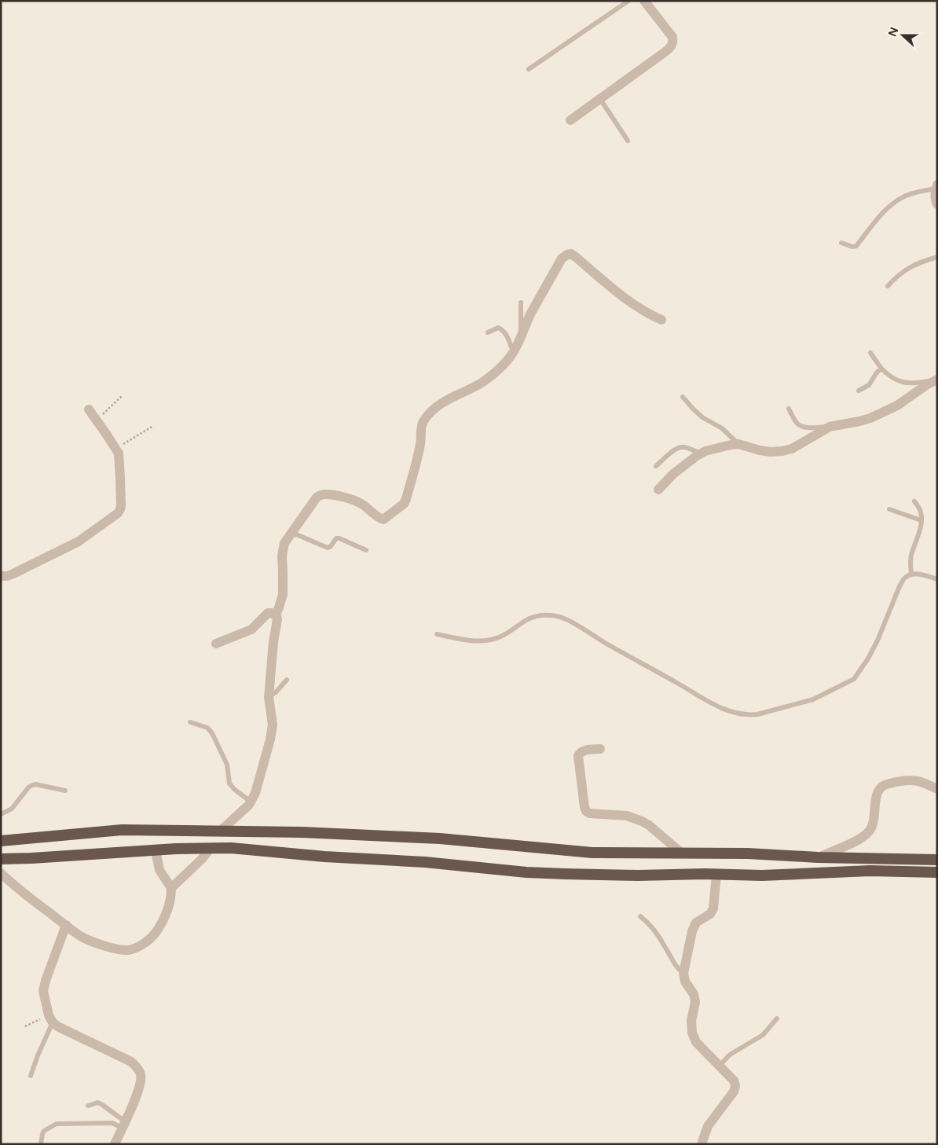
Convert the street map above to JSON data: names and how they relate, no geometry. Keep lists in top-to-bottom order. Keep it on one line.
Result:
{"north":"left"}
